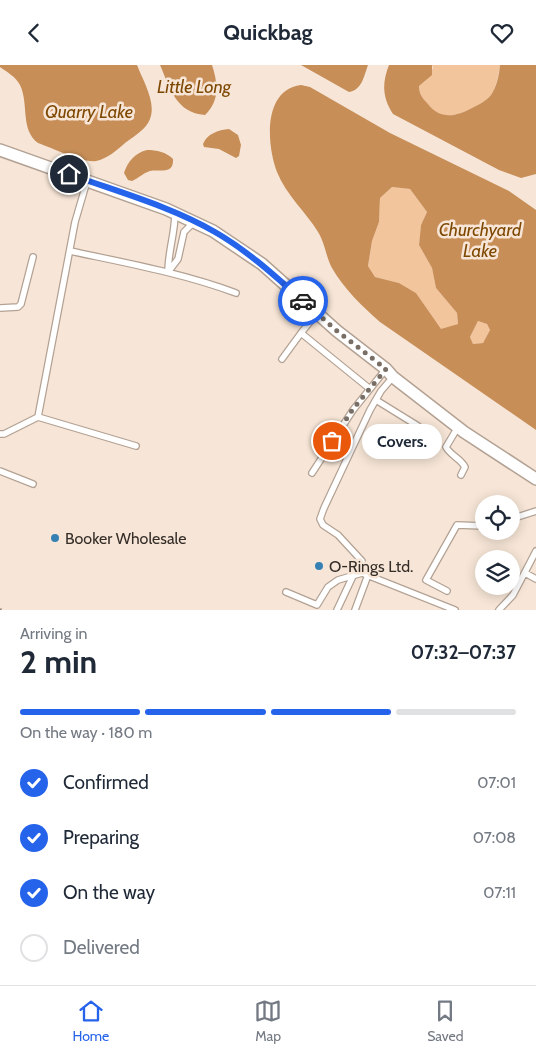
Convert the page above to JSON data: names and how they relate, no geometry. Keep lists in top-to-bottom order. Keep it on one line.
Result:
{"water":["Little Long","Quarry Lake","Churchyard Lake"],"places":["Covers.","Booker Wholesale","O-Rings Ltd."],"page":{"header":"Quickbag","bubble":"Covers.","heading":["2 min","Arriving in","07:32–07:37"],"bar":"On the way · 180 m","list":[["Confirmed","07:01"],["Preparing","07:08"],["On the way","07:11"],"Delivered"],"tabs":["Home","Map","Saved"]}}
